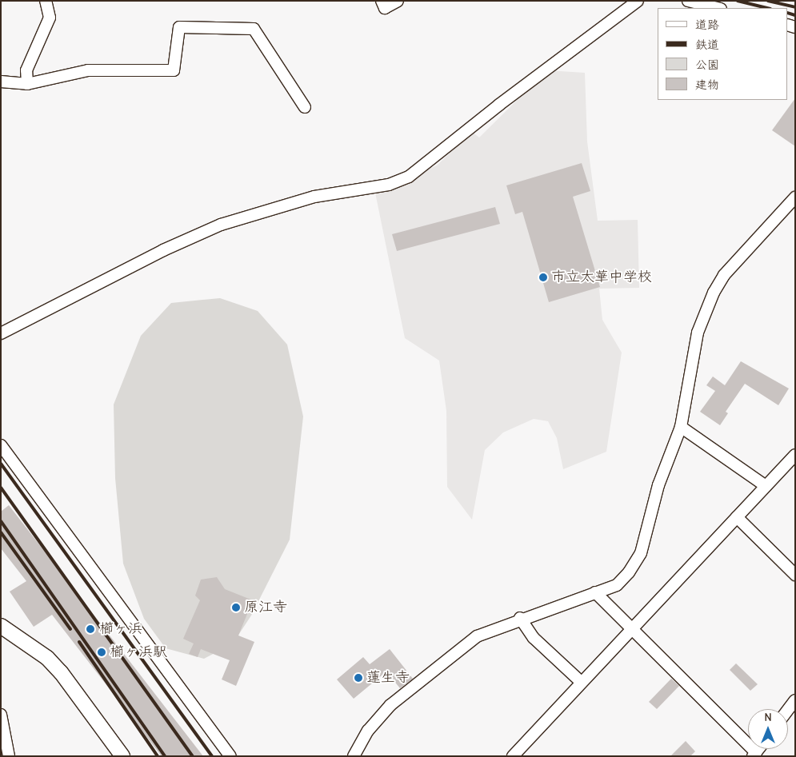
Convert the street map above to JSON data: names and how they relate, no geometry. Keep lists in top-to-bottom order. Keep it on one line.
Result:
{"places":["市立太華中学校","原江寺","櫛ヶ浜","櫛ヶ浜駅","蓮生寺"],"legend":["道路","鉄道","公園","建物"],"north":"top"}
